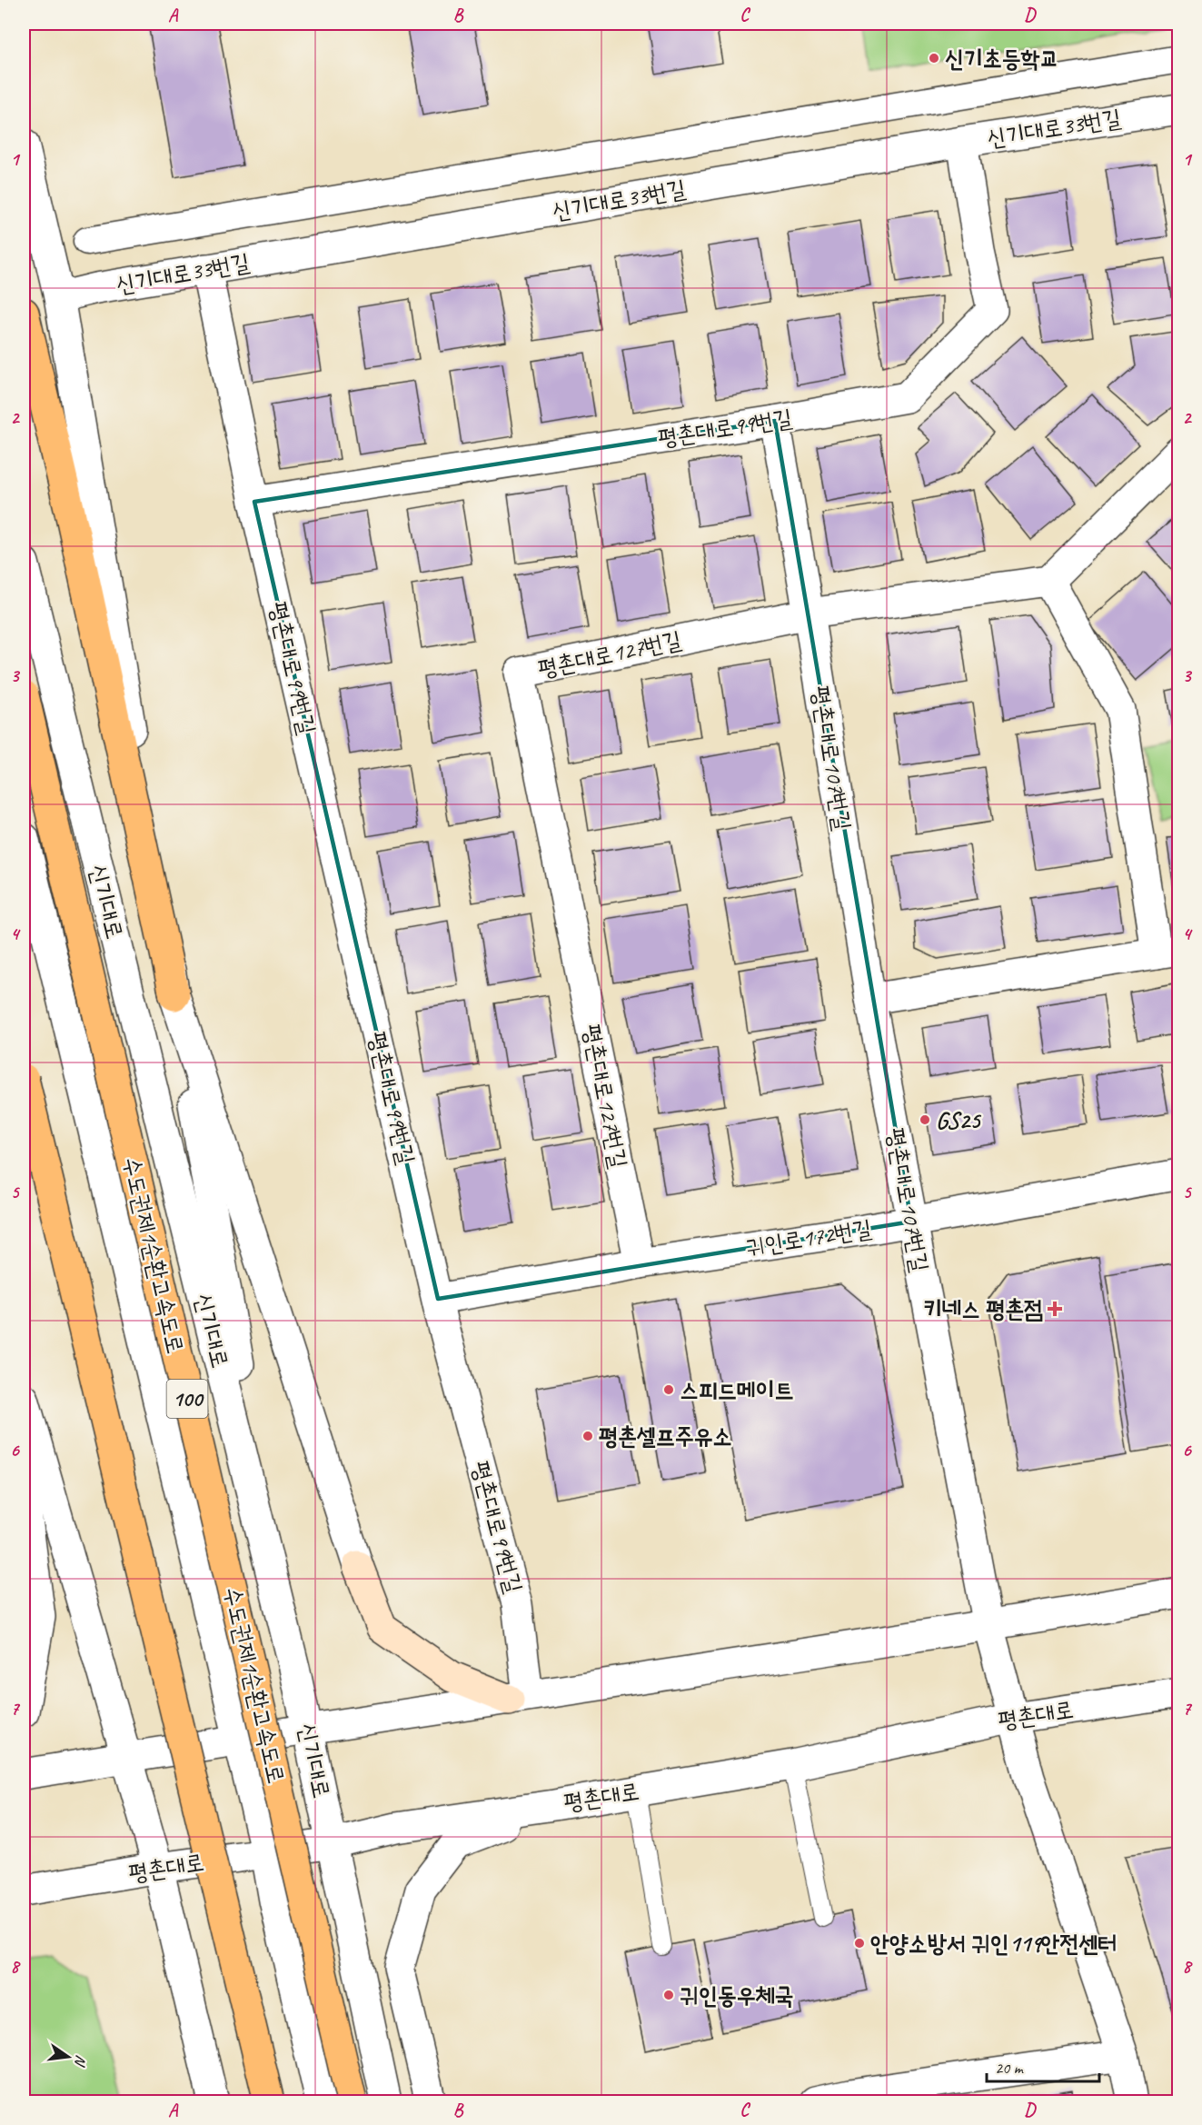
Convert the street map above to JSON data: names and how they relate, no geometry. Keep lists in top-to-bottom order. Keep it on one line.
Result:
{"streets":{"highway":["수도권제1순환고속도로","100"],"street":["신기대로33번길","평촌대로99번길","평촌대로127번길","평촌대로107번길","신기대로","귀인로172번길","평촌대로"]},"crossings":[["신기대로33번길","평촌대로99번길"],["평촌대로99번길","평촌대로107번길"],["평촌대로99번길","귀인로172번길"],["평촌대로127번길","평촌대로107번길"],["평촌대로127번길","귀인로172번길"],["평촌대로107번길","귀인로172번길"],["평촌대로107번길","평촌대로"],["신기대로","평촌대로"]],"places":{"other":["신기초등학교","GS25","스피드메이트","평촌셀프주유소","안양소방서 귀인119안전센터","귀인동우체국"],"health":["키네스 평촌점"]},"scale_bar":"20 m","north":"right","grid":{"columns":["A","B","C","D"],"rows":["1","2","3","4","5","6","7","8"]}}
